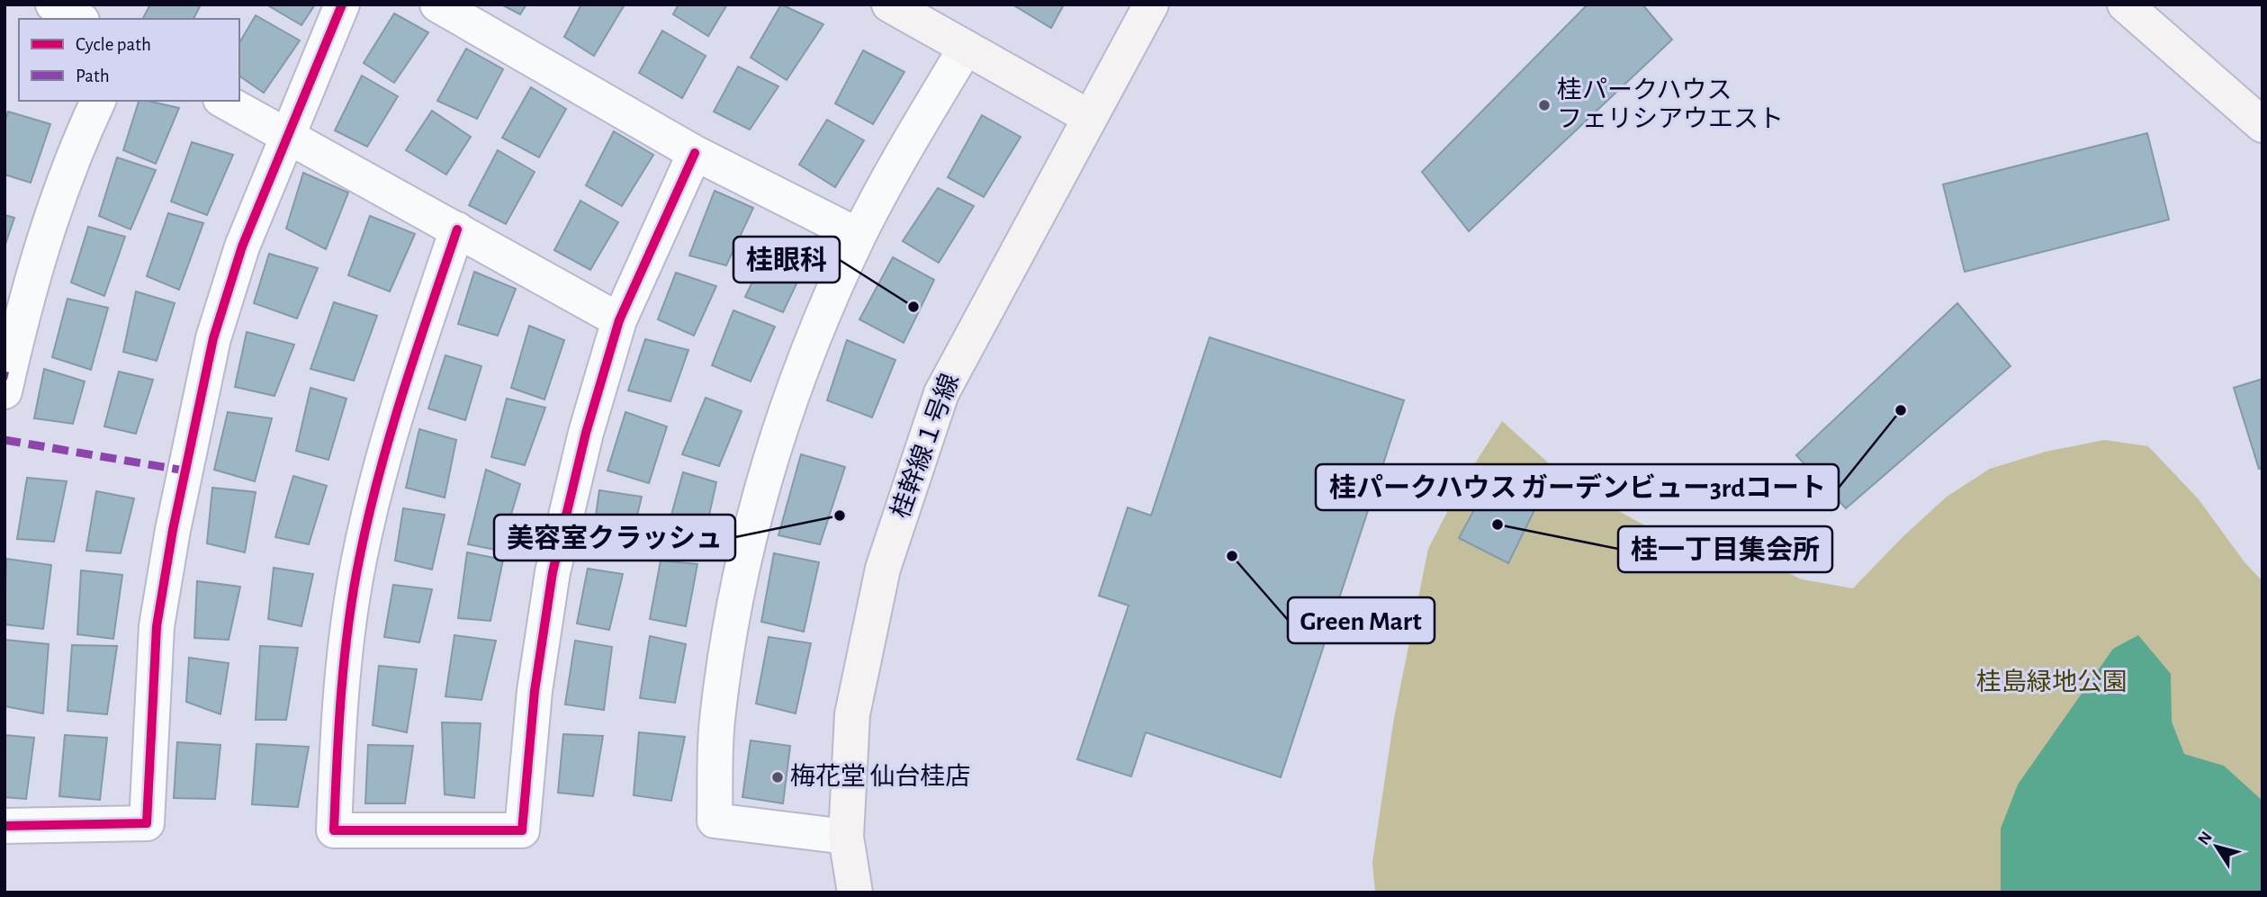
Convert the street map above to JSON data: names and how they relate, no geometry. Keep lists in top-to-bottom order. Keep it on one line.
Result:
{"streets":{"street":["桂幹線１号線"]},"parks":["桂島緑地公園"],"places":["桂パークハウス フェリシアウエスト","桂眼科","桂パークハウス ガーデンビュー3rdコート","美容室クラッシュ","桂一丁目集会所","Green Mart","梅花堂 仙台桂店"],"legend":["Cycle path","Path"],"north":"top left"}
